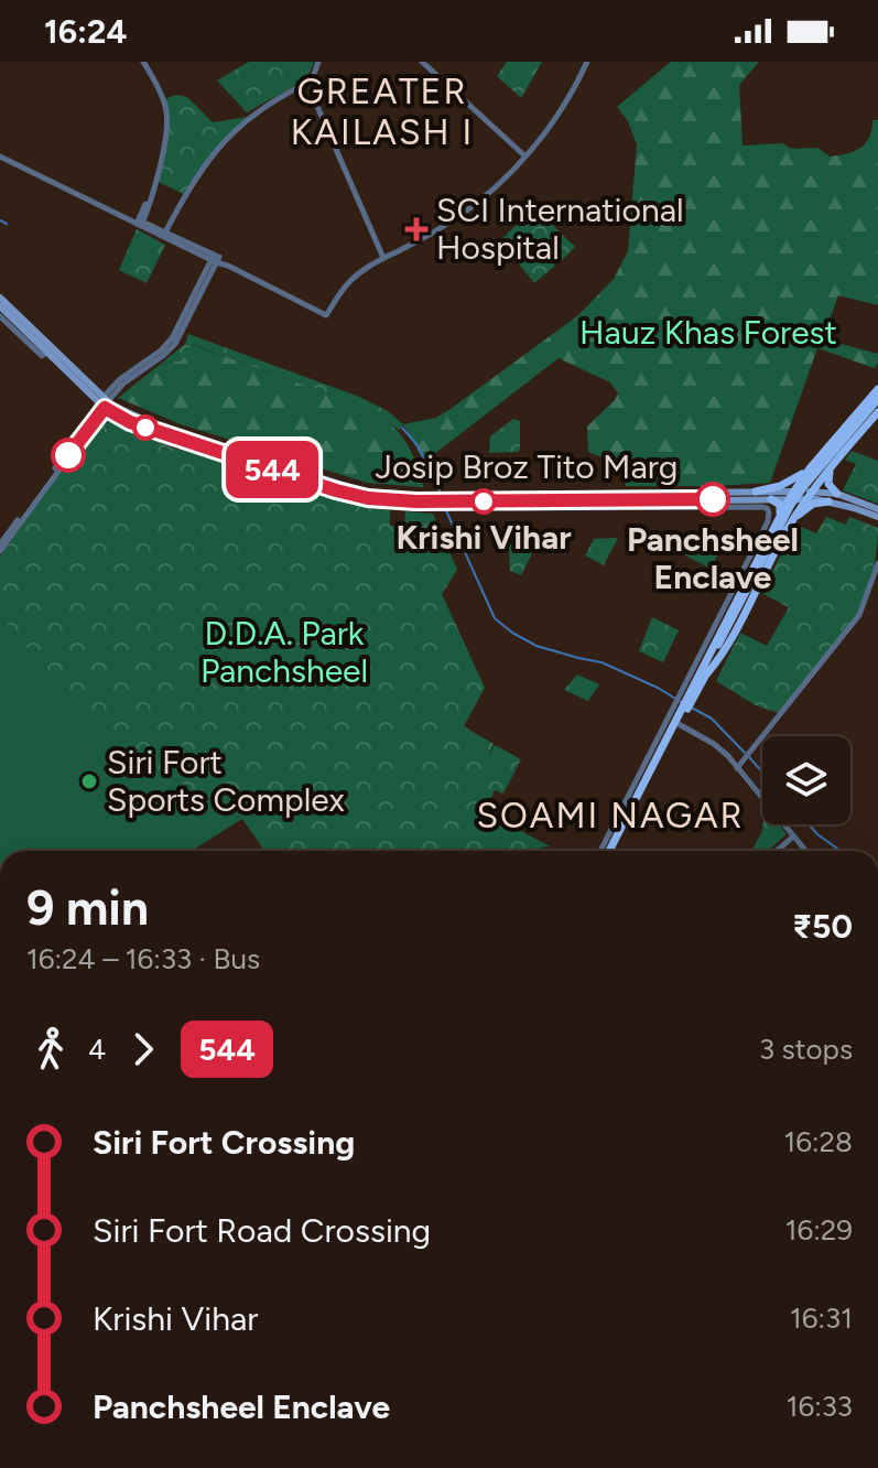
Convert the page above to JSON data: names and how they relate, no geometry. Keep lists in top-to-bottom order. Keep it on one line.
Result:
{"streets":{"main road":["Josip Broz Tito Marg"]},"districts":["GREATER KAILASH I","SOAMI NAGAR"],"parks":["Hauz Khas Forest","D.D.A. Park Panchsheel"],"places":{"health":["SCI International Hospital"],"other":["Panchsheel Enclave","Krishi Vihar","Siri Fort Sports Complex"]},"lines":["bus line 544"],"page":{"status":"16:24","on_map":"544","heading":["9 min","16:24 – 16:33 · Bus","₹50"],"legs":["4","544","3 stops"],"list":[{"name":"Siri Fort Crossing","value":"16:28"},{"name":"Siri Fort Road Crossing","value":"16:29"},{"name":"Krishi Vihar","value":"16:31"},{"name":"Panchsheel Enclave","value":"16:33"}]}}
